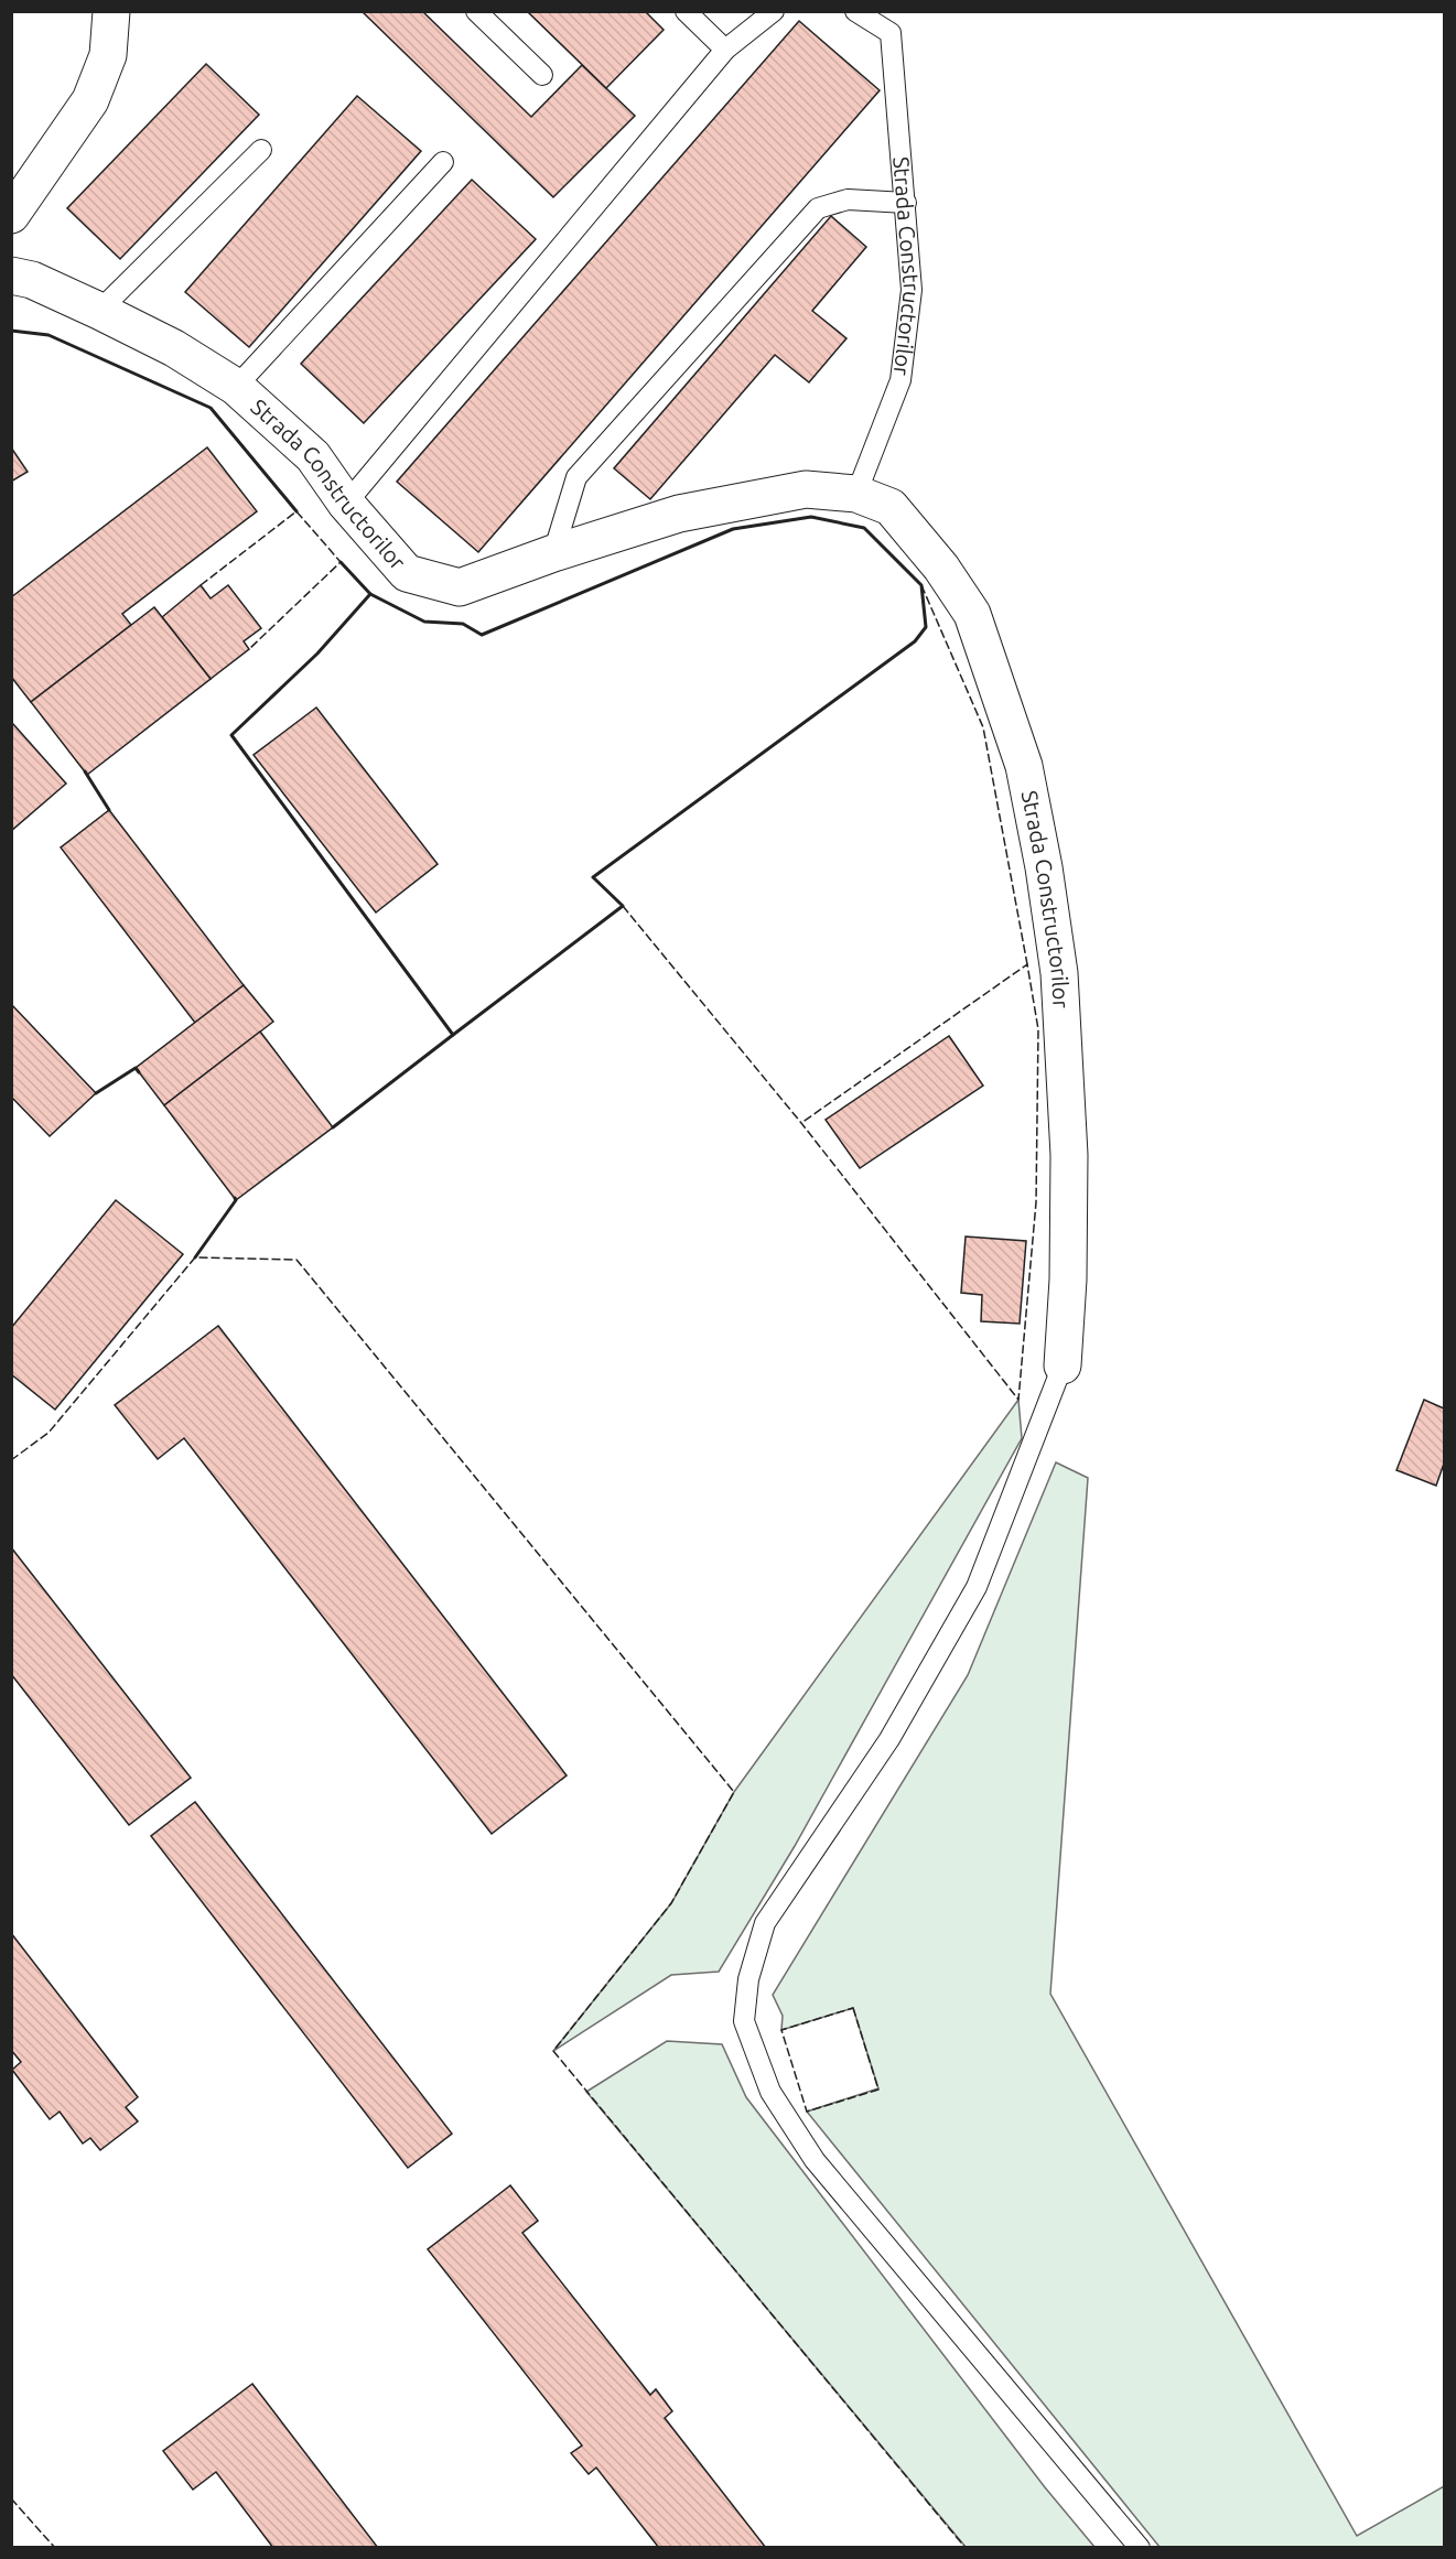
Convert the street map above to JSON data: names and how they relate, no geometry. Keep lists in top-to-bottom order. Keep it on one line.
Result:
{"streets":{"street":["Strada Constructorilor"]}}
